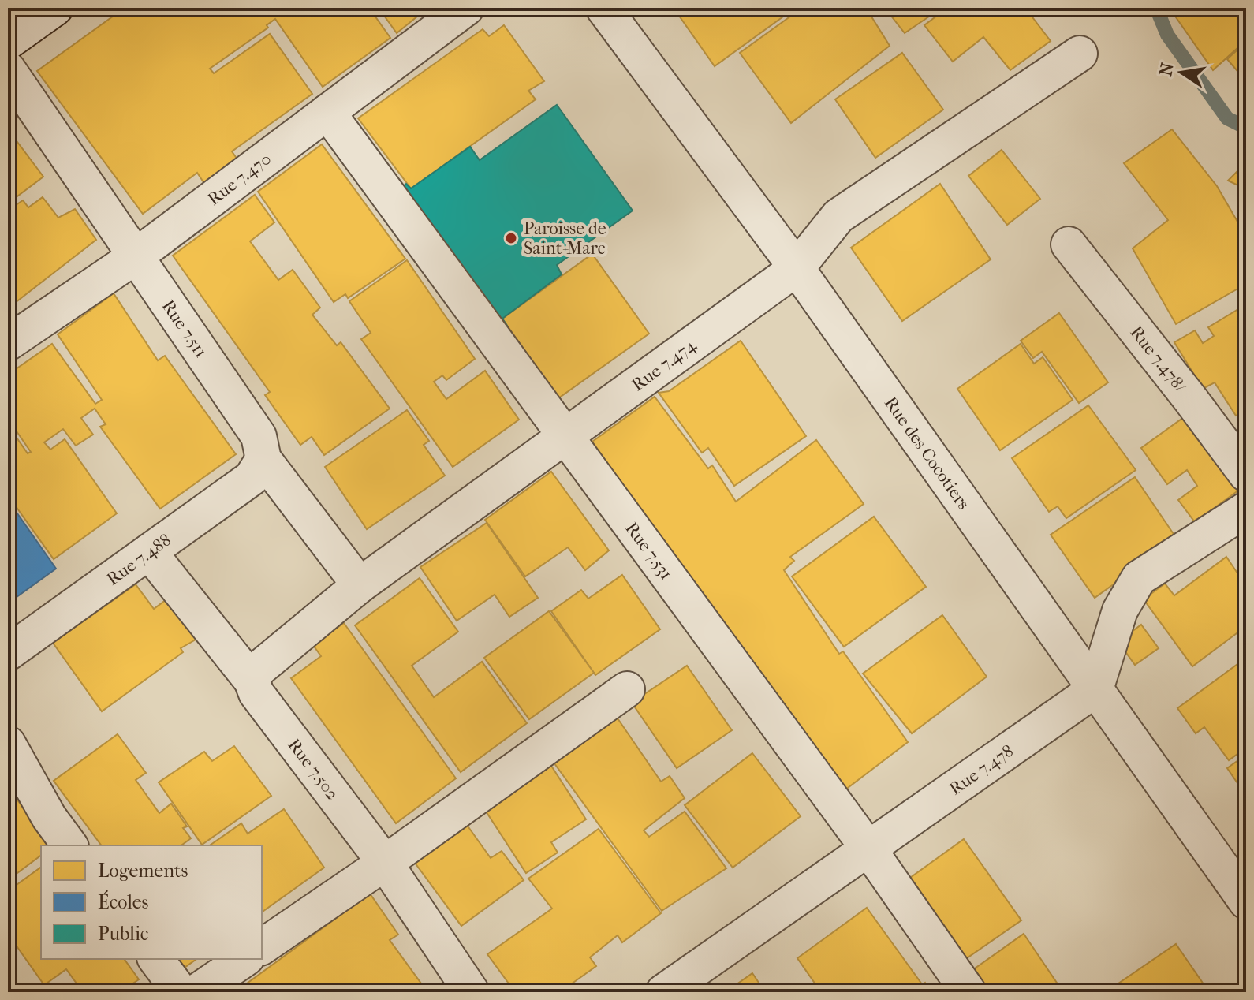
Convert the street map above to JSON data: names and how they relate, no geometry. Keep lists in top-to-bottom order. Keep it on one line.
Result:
{"streets":{"street":["Rue 7.470","Rue 7.511","Rue 7.478/","Rue 7.474","Rue des Cocotiers","Rue 7.531","Rue 7.488","Rue 7.502","Rue 7.478"]},"crossings":[["Rue 7.470","Rue 7.511"],["Rue 7.470","Rue 7.531"],["Rue 7.511","Rue 7.474"],["Rue 7.511","Rue 7.488"],["Rue 7.474","Rue des Cocotiers"],["Rue 7.474","Rue 7.531"],["Rue 7.474","Rue 7.502"],["Rue des Cocotiers","Rue 7.478"],["Rue 7.531","Rue 7.478"],["Rue 7.488","Rue 7.502"]],"places":["Paroisse de Saint-Marc"],"legend":["Logements","Écoles","Public"],"north":"left"}
